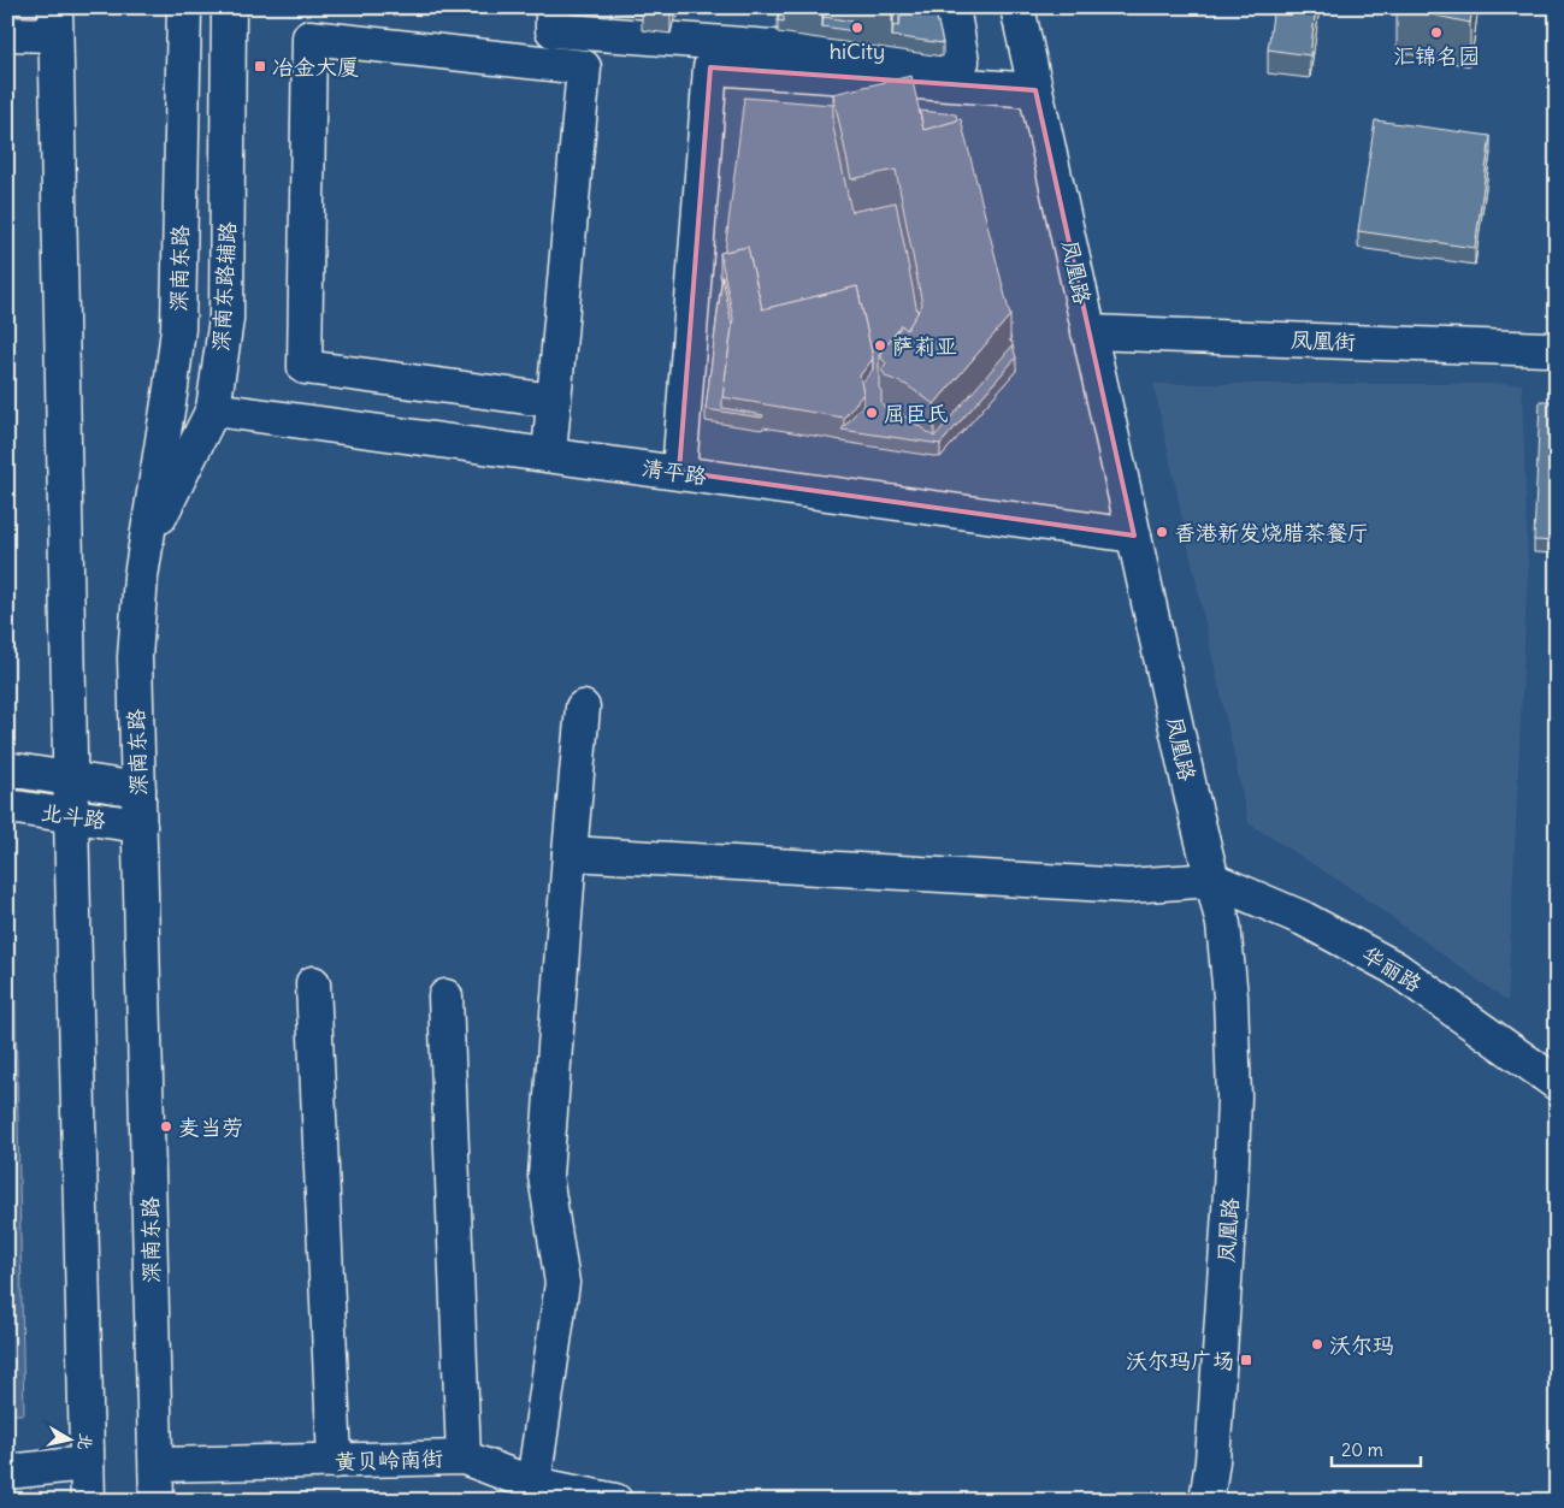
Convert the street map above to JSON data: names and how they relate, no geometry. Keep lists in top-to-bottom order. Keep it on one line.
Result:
{"streets":{"street":["深南东路","凤凰路","深南东路辅路","凤凰街","清平路","北斗路","华丽路","黄贝岭南街"]},"crossings":[["深南东路","深南东路辅路"],["深南东路","北斗路"],["深南东路","黄贝岭南街"],["凤凰路","凤凰街"],["凤凰路","清平路"],["凤凰路","华丽路"],["深南东路辅路","清平路"]],"places":{"other":["hiCity","汇锦名园","萨莉亚","屈臣氏","香港新发烧腊茶餐厅","麦当劳","沃尔玛"],"transit":["冶金大厦","沃尔玛广场"]},"scale_bar":"20 m","north":"right"}
